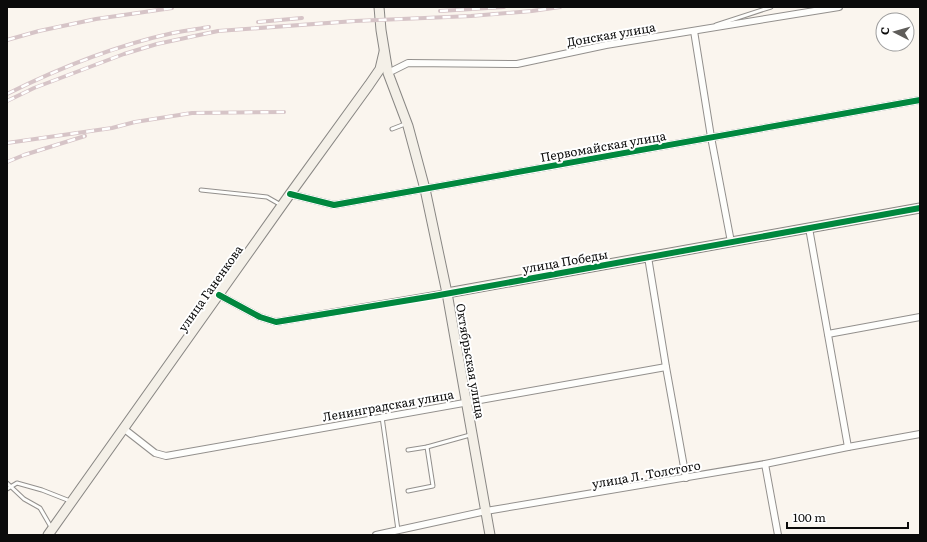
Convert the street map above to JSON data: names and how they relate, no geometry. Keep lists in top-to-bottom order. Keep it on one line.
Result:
{"streets":{"street":["Донская улица","Первомайская улица","улица Победы","улица Ганенкова","Октябрьская улица","Ленинградская улица","улица Л. Толстого"]},"crossings":[["Донская улица","Октябрьская улица"],["Первомайская улица","улица Ганенкова"],["Первомайская улица","Октябрьская улица"],["улица Победы","улица Ганенкова"],["улица Победы","Октябрьская улица"],["улица Ганенкова","Октябрьская улица"],["улица Ганенкова","Ленинградская улица"],["Октябрьская улица","Ленинградская улица"],["Октябрьская улица","улица Л. Толстого"]],"scale_bar":"100 m","north":"left"}
